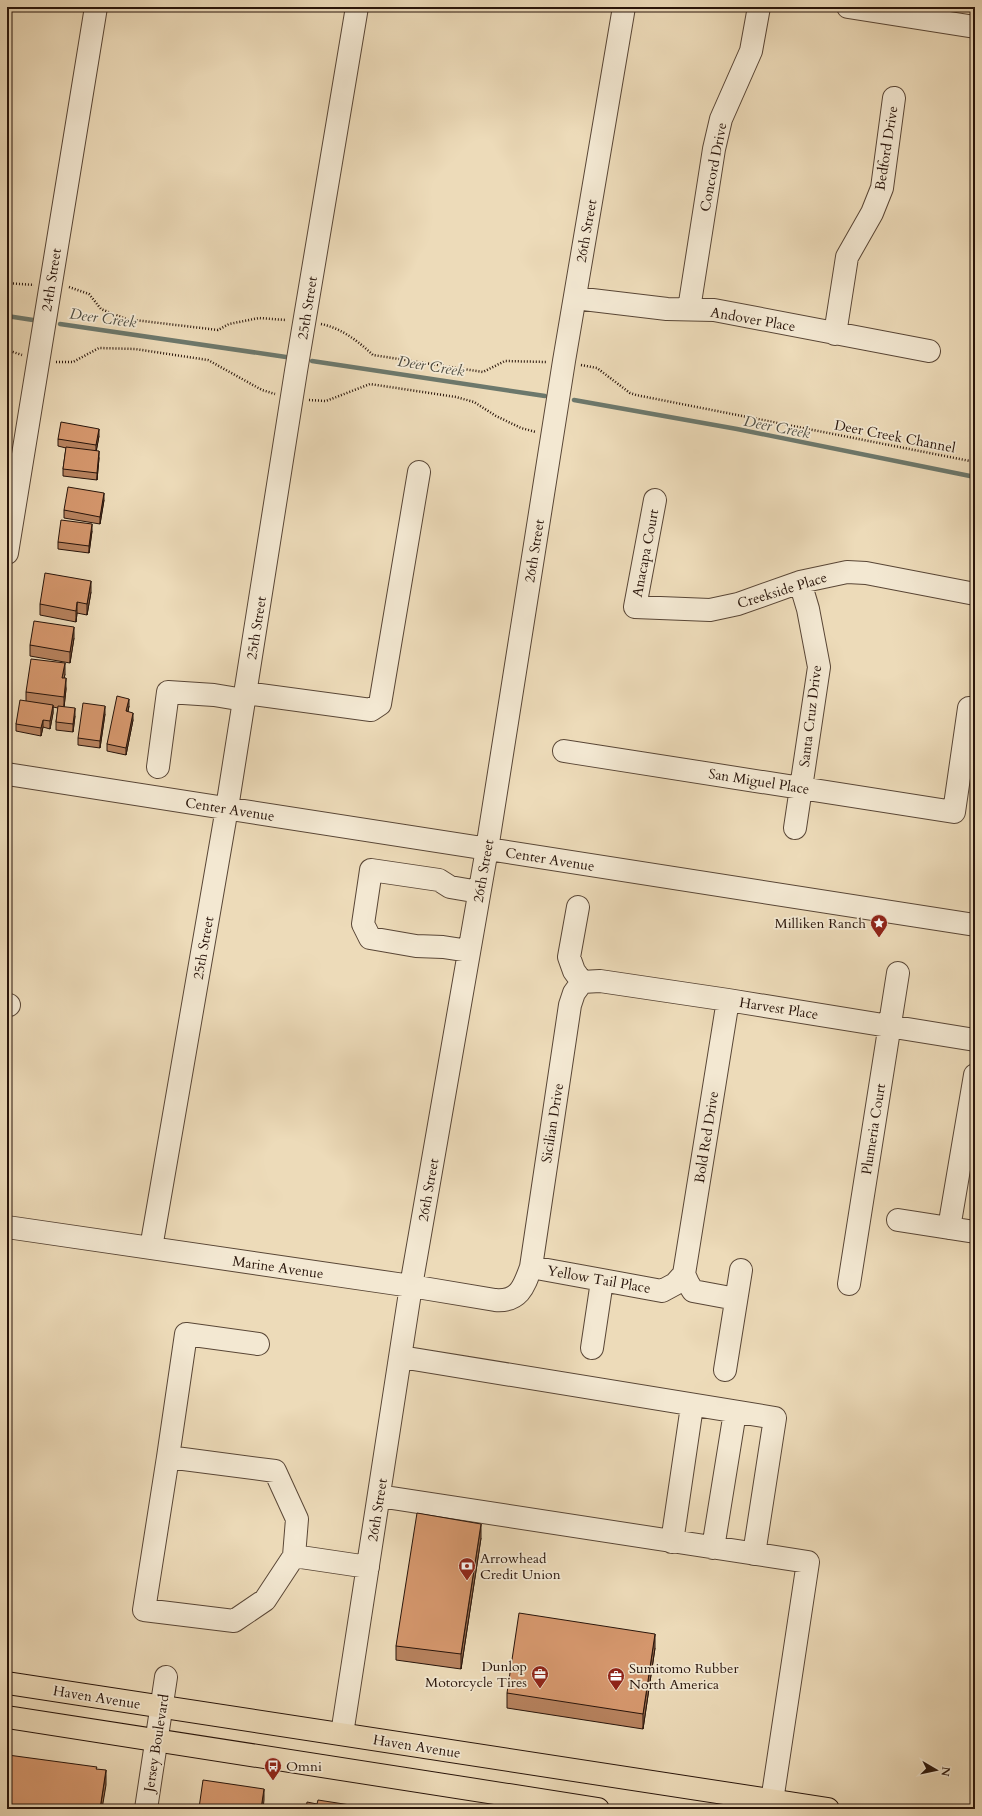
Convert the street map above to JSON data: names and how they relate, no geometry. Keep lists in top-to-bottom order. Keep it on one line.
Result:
{"streets":{"main road":["Haven Avenue"],"street":["Bedford Drive","Concord Drive","26th Street","24th Street","25th Street","Andover Place","Anacapa Court","Creekside Place","Santa Cruz Drive","San Miguel Place","Center Avenue","Harvest Place","Sicilian Drive","Plumeria Court","Bold Red Drive","Marine Avenue","Yellow Tail Place","Jersey Boulevard"],"path":["Deer Creek Channel"]},"crossings":[["Bedford Drive","Andover Place"],["Concord Drive","Andover Place"],["26th Street","Andover Place"],["26th Street","Center Avenue"],["26th Street","Marine Avenue"],["26th Street","Haven Avenue"],["25th Street","Center Avenue"],["25th Street","Marine Avenue"],["Anacapa Court","Creekside Place"],["Creekside Place","Santa Cruz Drive"],["Santa Cruz Drive","San Miguel Place"],["Harvest Place","Sicilian Drive"],["Harvest Place","Plumeria Court"],["Harvest Place","Bold Red Drive"],["Sicilian Drive","Marine Avenue"],["Sicilian Drive","Yellow Tail Place"],["Bold Red Drive","Yellow Tail Place"],["Marine Avenue","Yellow Tail Place"],["Haven Avenue","Jersey Boulevard"]],"water":["Deer Creek"],"places":{"place":["Milliken Ranch"],"bank":["Arrowhead Credit Union"],"office":["Dunlop Motorcycle Tires","Sumitomo Rubber North America"],"bus stop":["Omni"]},"north":"right"}
